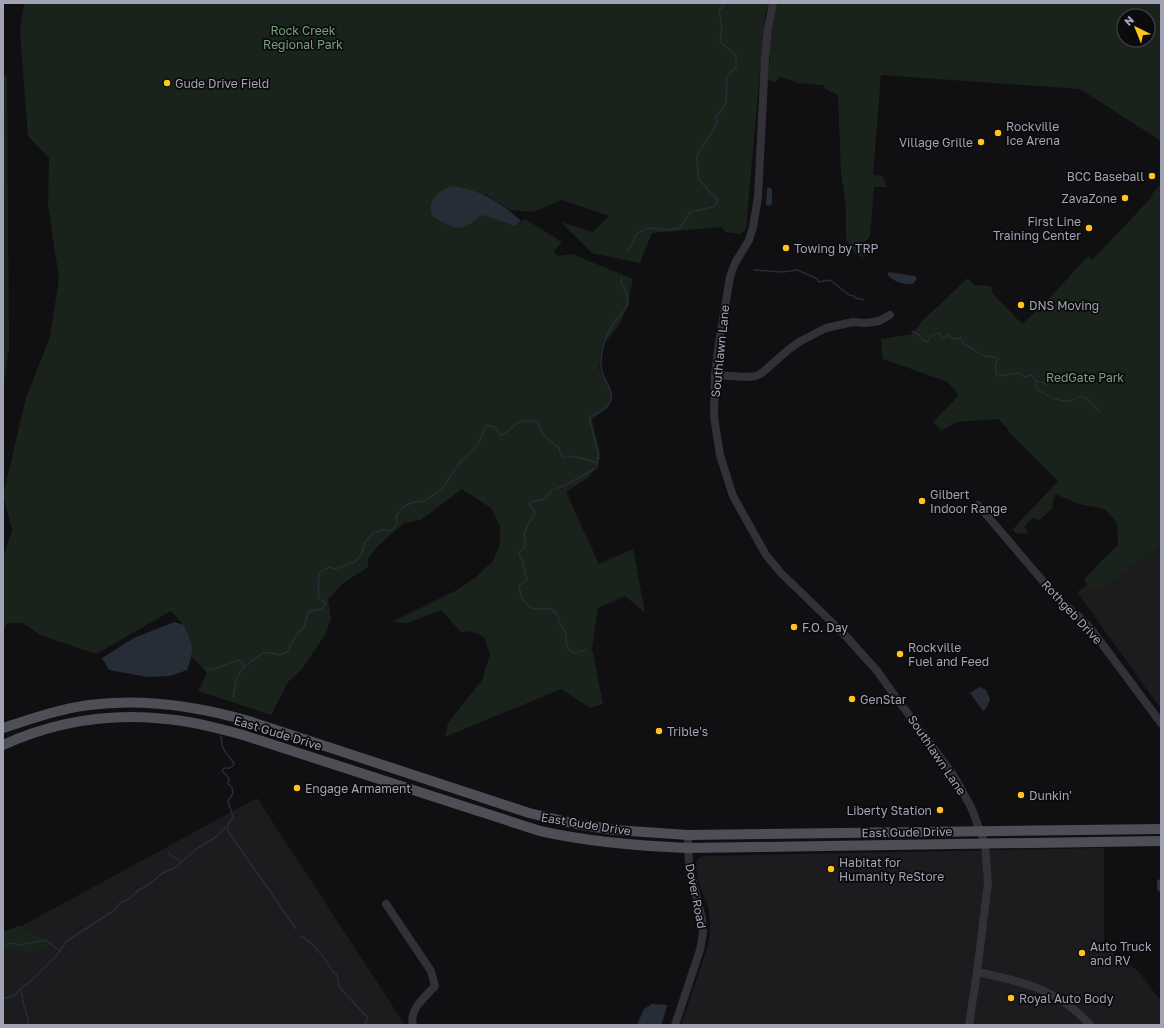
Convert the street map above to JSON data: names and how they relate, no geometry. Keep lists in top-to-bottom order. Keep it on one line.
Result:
{"streets":{"main road":["East Gude Drive"],"street":["Southlawn Lane","Rothgeb Drive","Dover Road"]},"crossings":[["Southlawn Lane","East Gude Drive"],["East Gude Drive","Dover Road"]],"parks":["Rock Creek Regional Park","RedGate Park"],"places":["Gude Drive Field","Rockville Ice Arena","Village Grille","BCC Baseball","ZavaZone","First Line Training Center","Towing by TRP","DNS Moving","Gilbert Indoor Range","F.O. Day","Rockville Fuel and Feed","GenStar","Trible's","Engage Armament","Dunkin'","Liberty Station","Habitat for Humanity ReStore","Auto Truck and RV","Royal Auto Body"],"north":"top left"}
